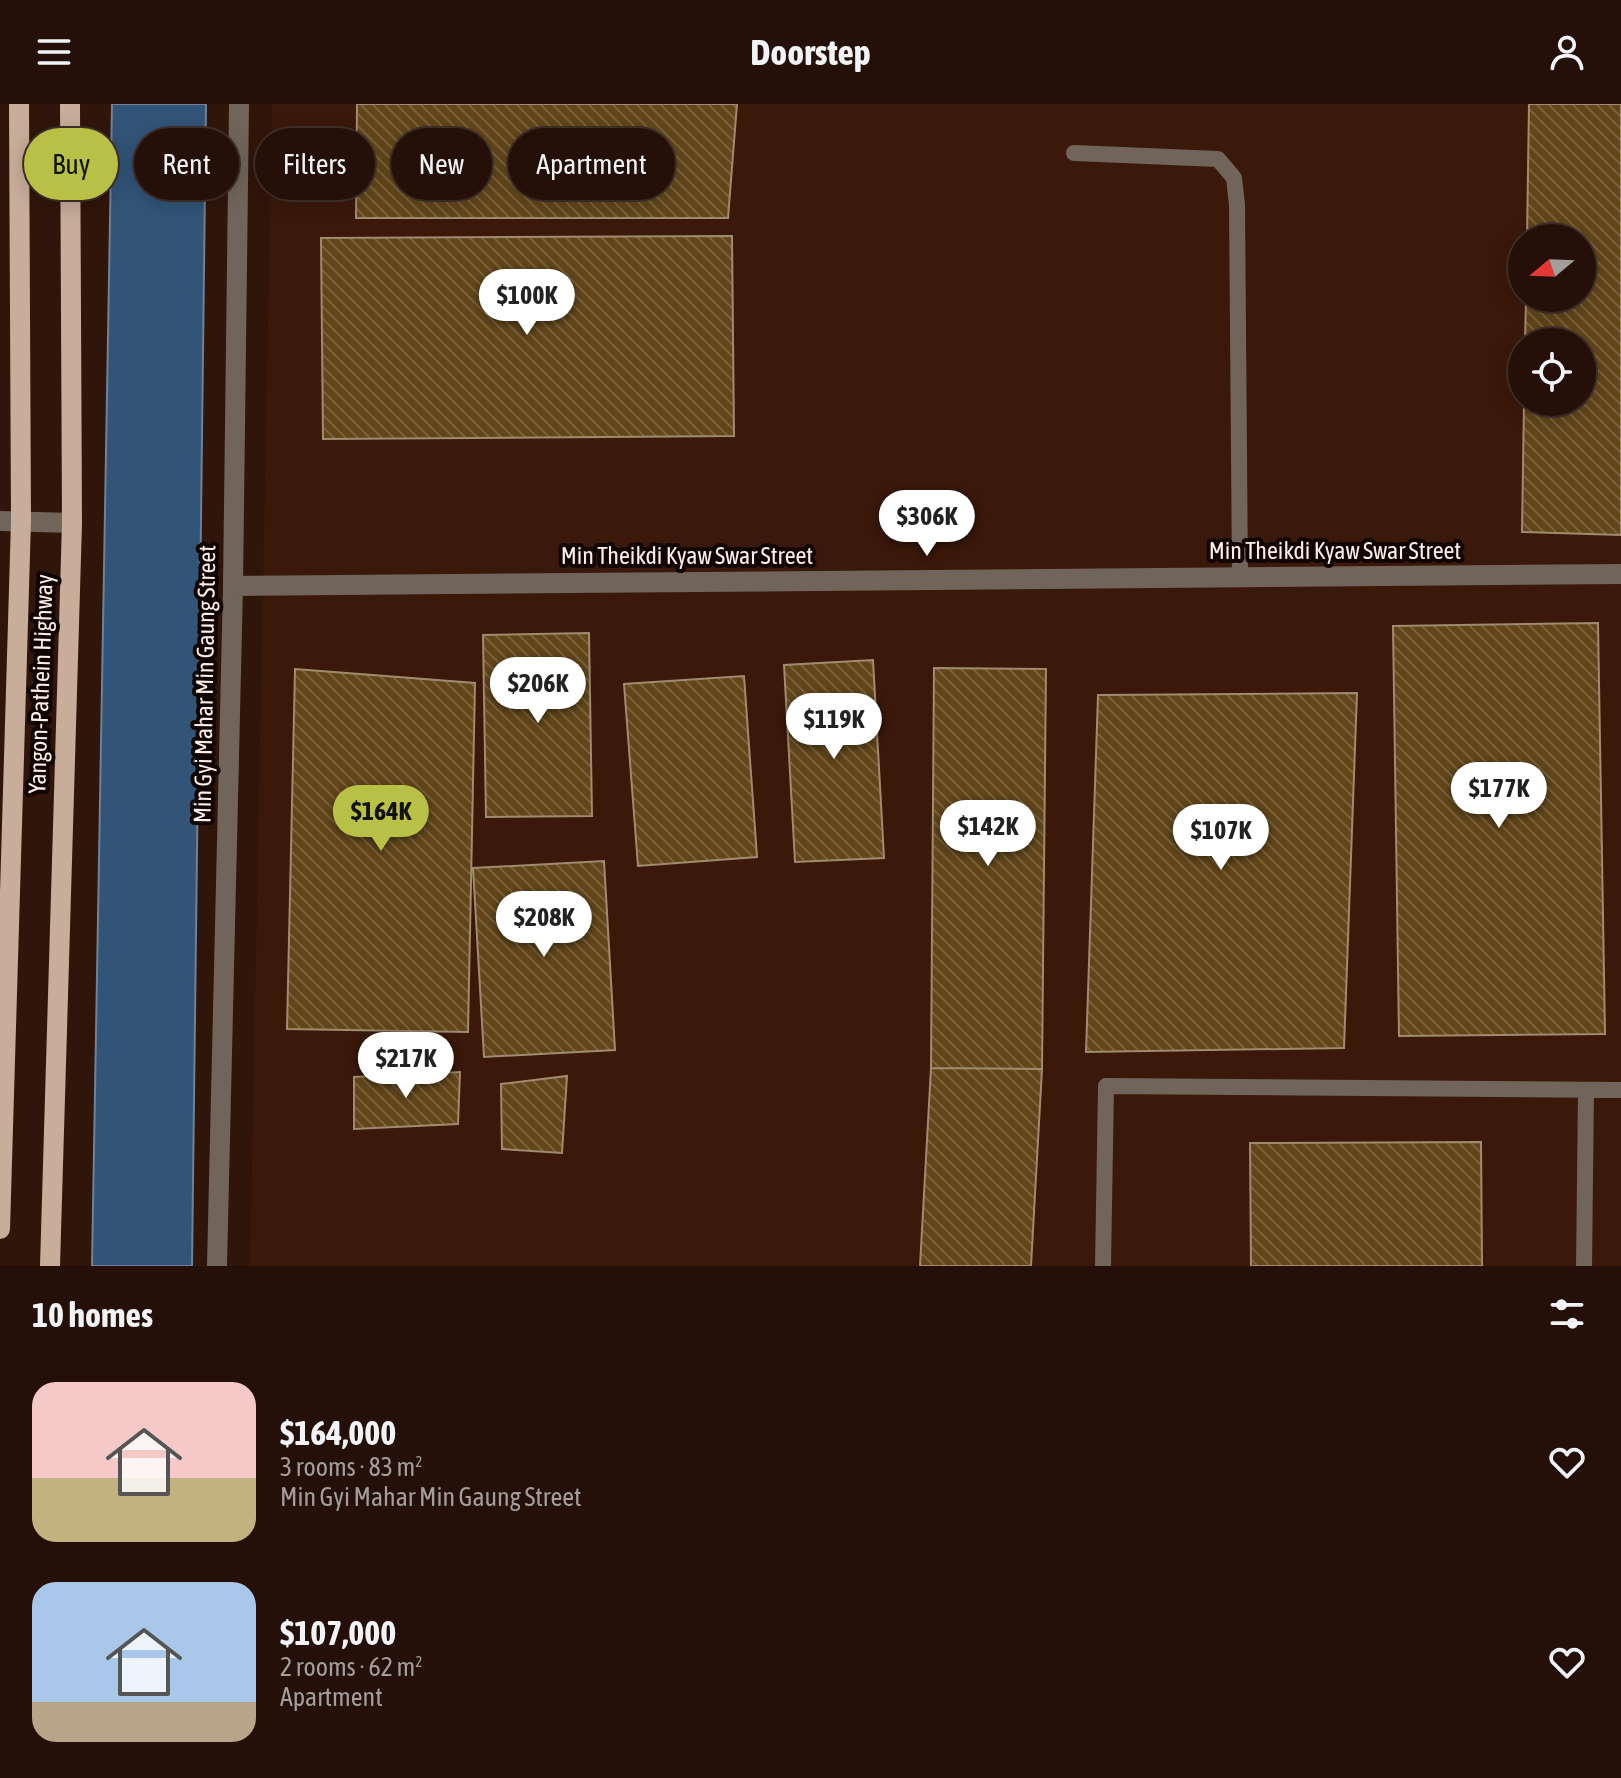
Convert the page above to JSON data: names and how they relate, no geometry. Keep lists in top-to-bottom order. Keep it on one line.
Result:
{"streets":{"main road":["Yangon-Pathein Highway"],"street":["Min Theikdi Kyaw Swar Street","Min Gyi Mahar Min Gaung Street"]},"crossings":[["Min Theikdi Kyaw Swar Street","Min Gyi Mahar Min Gaung Street"]],"north":"left","page":{"header":"Doorstep","chip":["Buy","Rent","Filters","New","Apartment"],"price":["$100K","$306K","$206K","$119K","$177K","$164K","$142K","$107K","$208K","$217K"],"heading":"10 homes","list":[{"name":"$164,000","note":"3 rooms · 83 m² · Min Gyi Mahar Min Gaung Street"},{"name":"$107,000","note":"2 rooms · 62 m² · Apartment"}]}}
